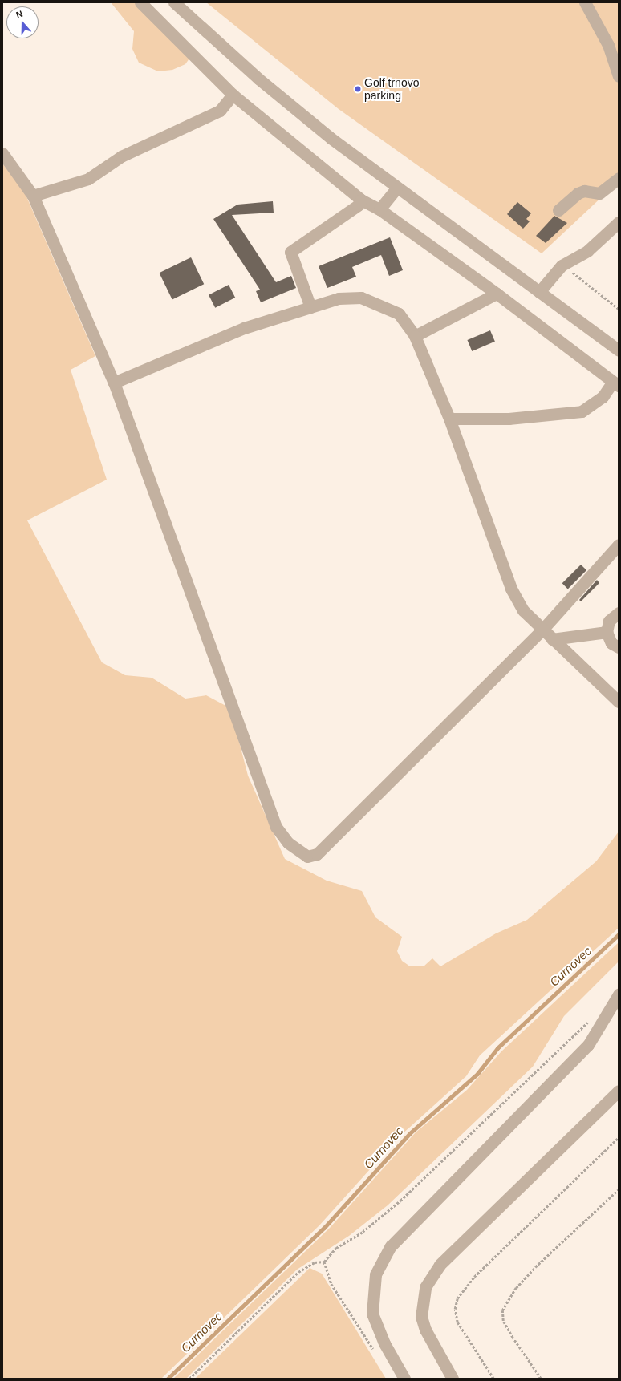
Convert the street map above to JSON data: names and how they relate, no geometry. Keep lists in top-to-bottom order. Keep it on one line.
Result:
{"water":["Curnovec"],"places":["Golf trnovo parking"],"north":"top"}
